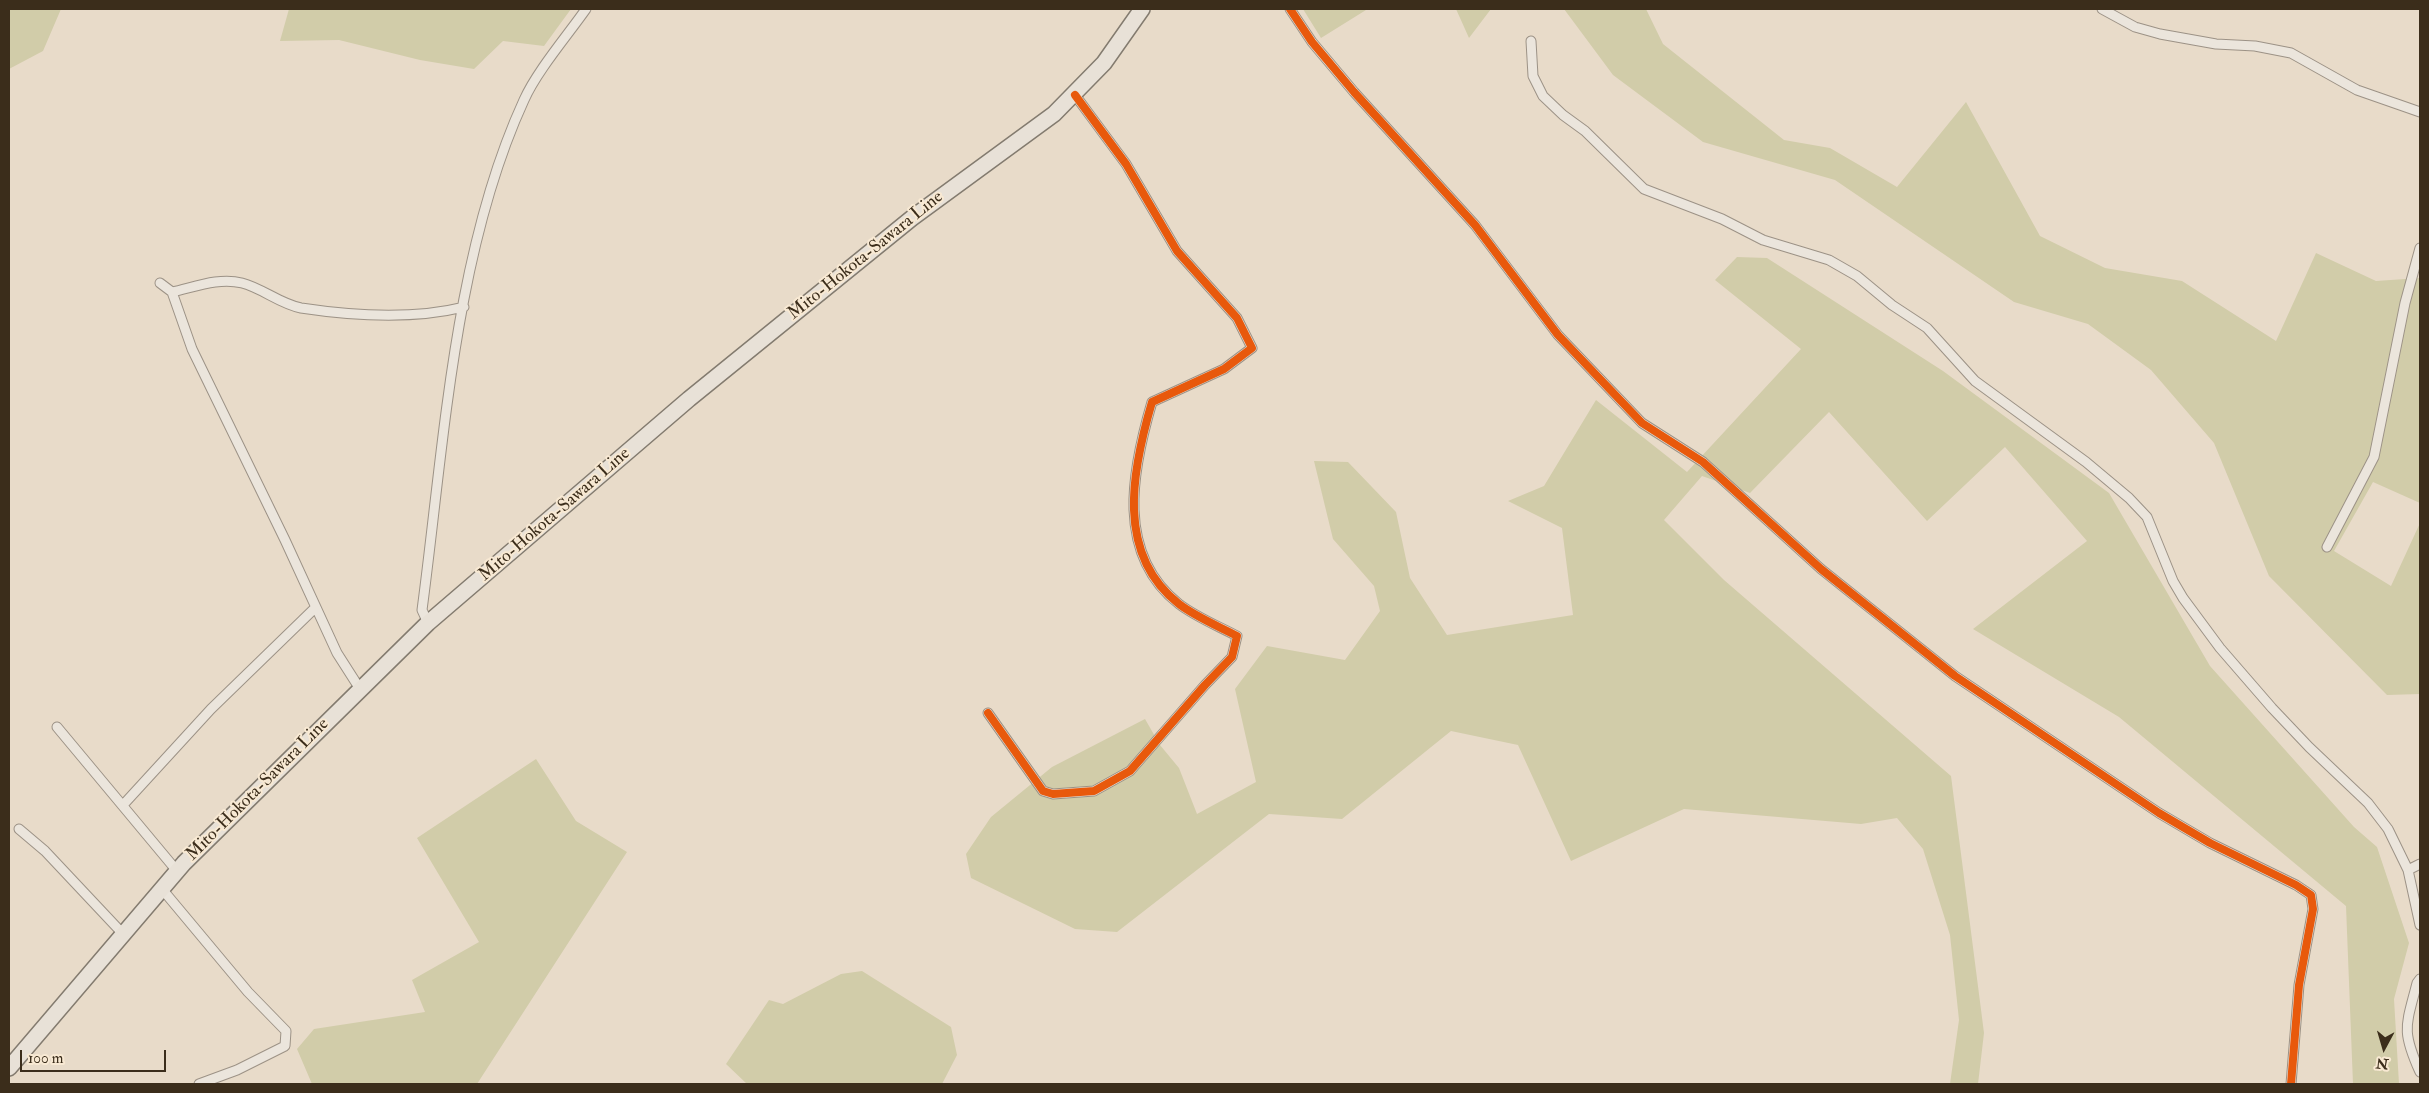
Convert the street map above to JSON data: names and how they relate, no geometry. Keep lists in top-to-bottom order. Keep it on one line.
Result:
{"streets":{"main road":["Mito-Hokota-Sawara Line"]},"scale_bar":"100 m","north":"bottom"}
